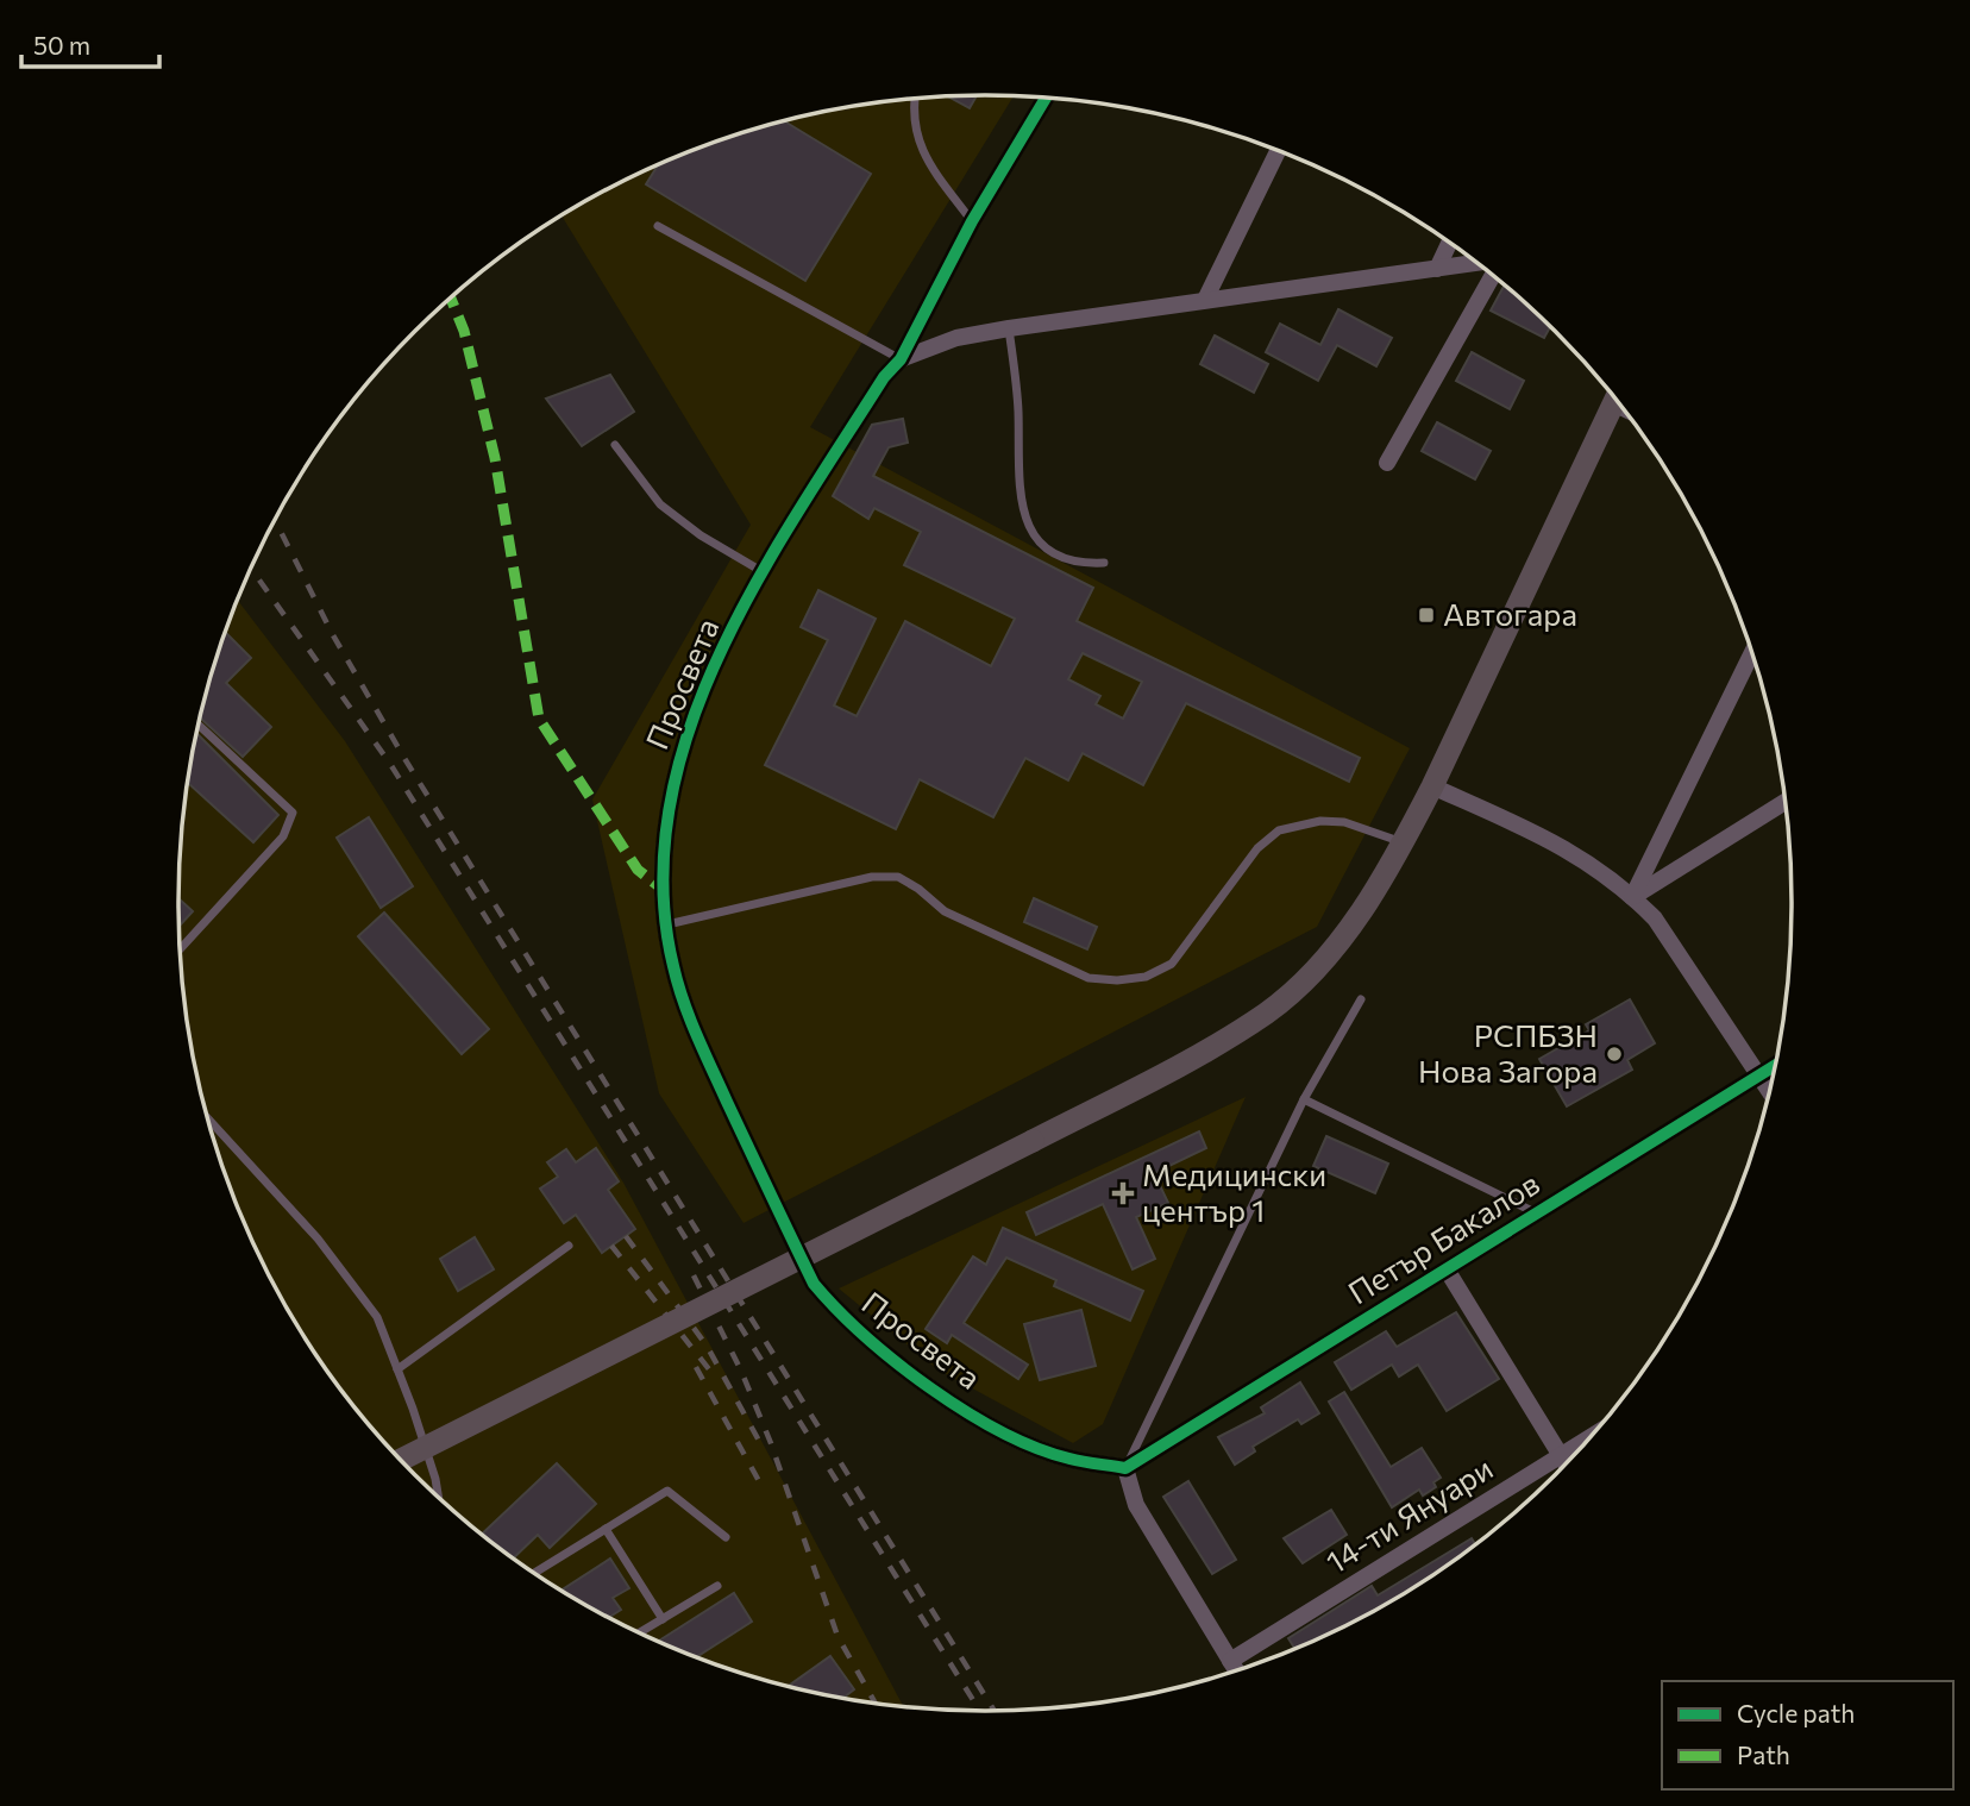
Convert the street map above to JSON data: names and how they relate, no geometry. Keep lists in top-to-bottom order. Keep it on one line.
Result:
{"streets":{"street":["Просвета","Петър Бакалов","14-ти Януари"]},"crossings":[["Просвета","Петър Бакалов"]],"places":{"transit":["Автогара"],"other":["РСПБЗН Нова Загора"],"health":["Медицински център 1"]},"legend":["Cycle path","Path"],"scale_bar":"50 m"}
